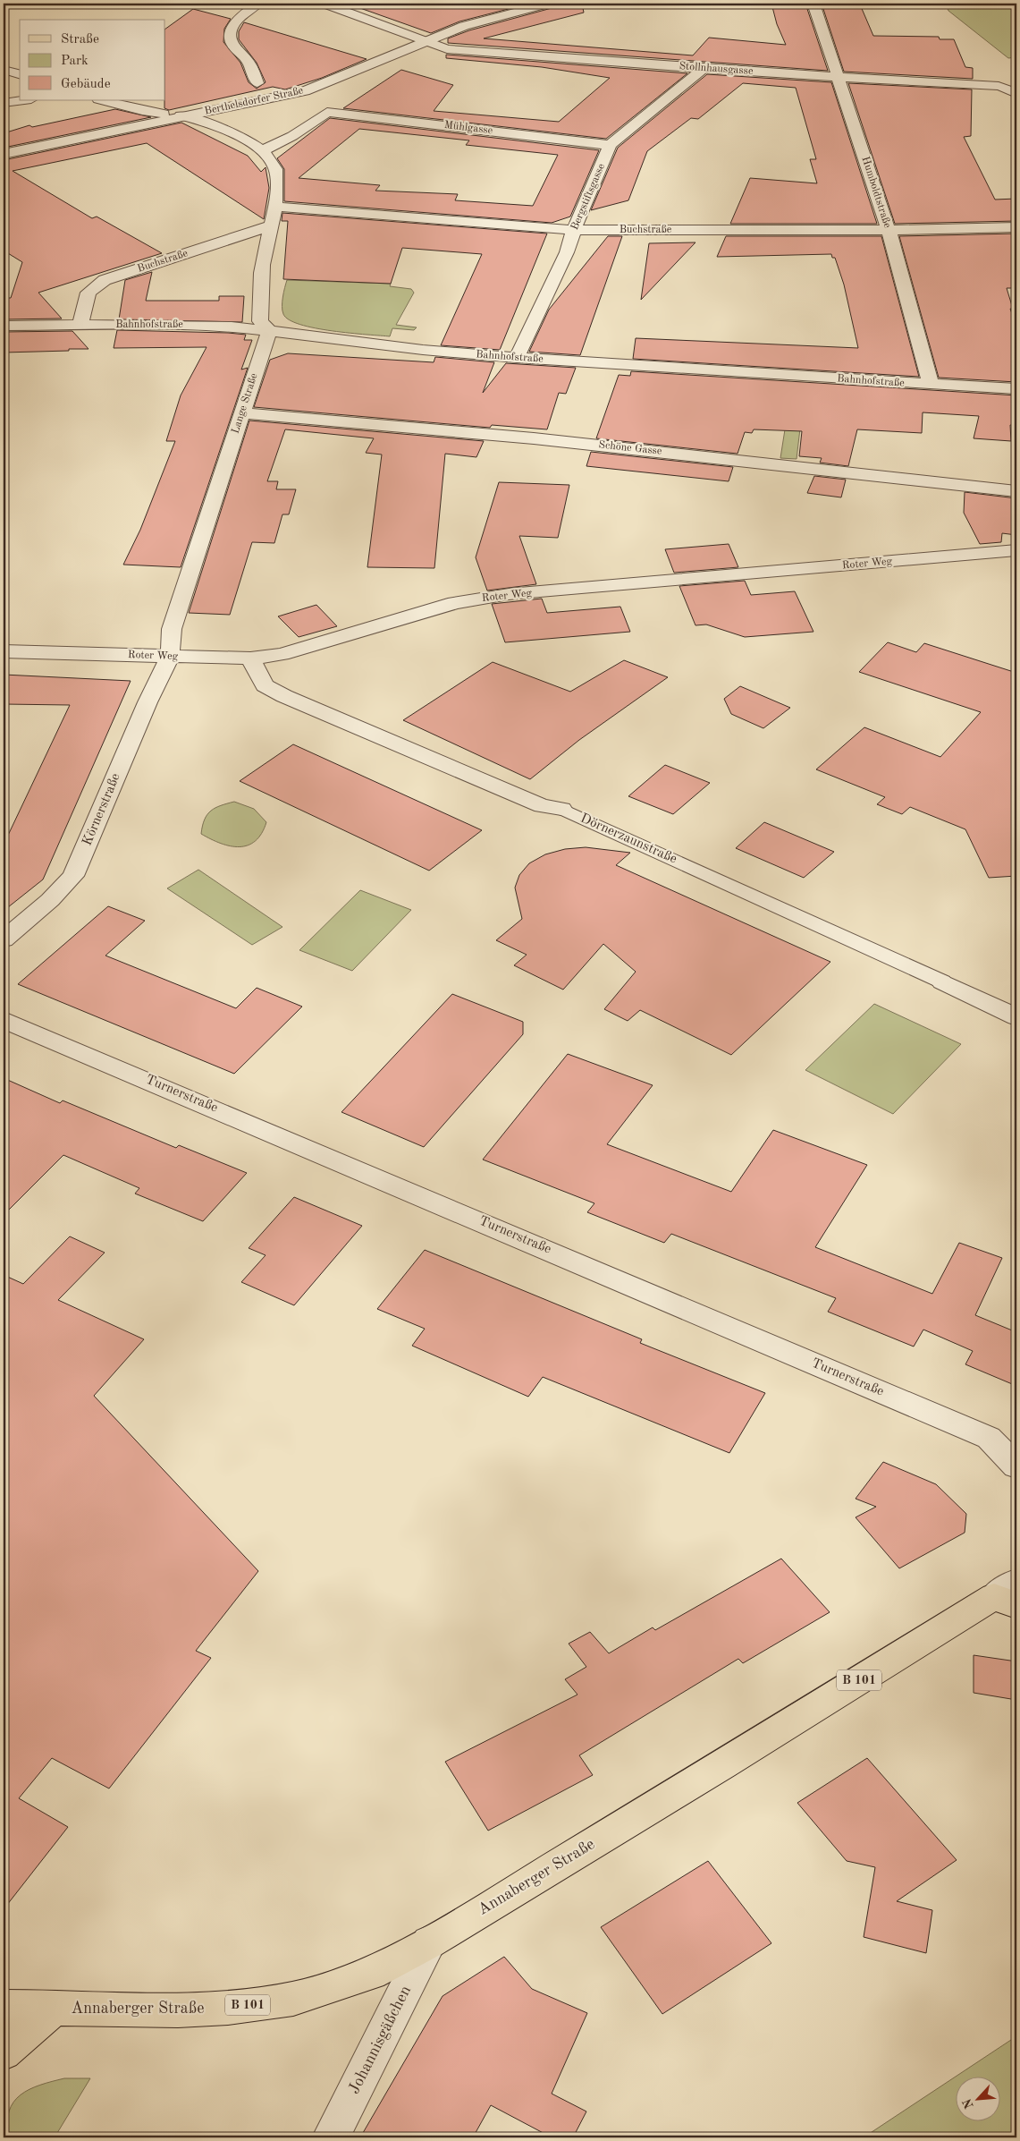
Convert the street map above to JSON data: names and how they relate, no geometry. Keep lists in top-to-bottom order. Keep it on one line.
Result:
{"streets":{"main road":["B 101","Annaberger Straße"],"street":["Stollnhausgasse","Berthelsdorfer Straße","Mühlgasse","Humboldtstraße","Bergstiftsgasse","Buchstraße","Bahnhofstraße","Lange Straße","Schöne Gasse","Roter Weg","Körnerstraße","Dörnerzaunstraße","Turnerstraße","Johannisgäßchen"]},"crossings":[["Stollnhausgasse","Berthelsdorfer Straße"],["Stollnhausgasse","Humboldtstraße"],["Stollnhausgasse","Bergstiftsgasse"],["Mühlgasse","Bergstiftsgasse"],["Humboldtstraße","Buchstraße"],["Humboldtstraße","Bahnhofstraße"],["Bergstiftsgasse","Buchstraße"],["Bergstiftsgasse","Bahnhofstraße"],["Buchstraße","Bahnhofstraße"],["Bahnhofstraße","Lange Straße"],["Lange Straße","Schöne Gasse"],["Lange Straße","Roter Weg"],["Lange Straße","Körnerstraße"],["Roter Weg","Körnerstraße"],["Roter Weg","Dörnerzaunstraße"],["Annaberger Straße","Johannisgäßchen"]],"legend":["Straße","Park","Gebäude"],"north":"bottom left"}
